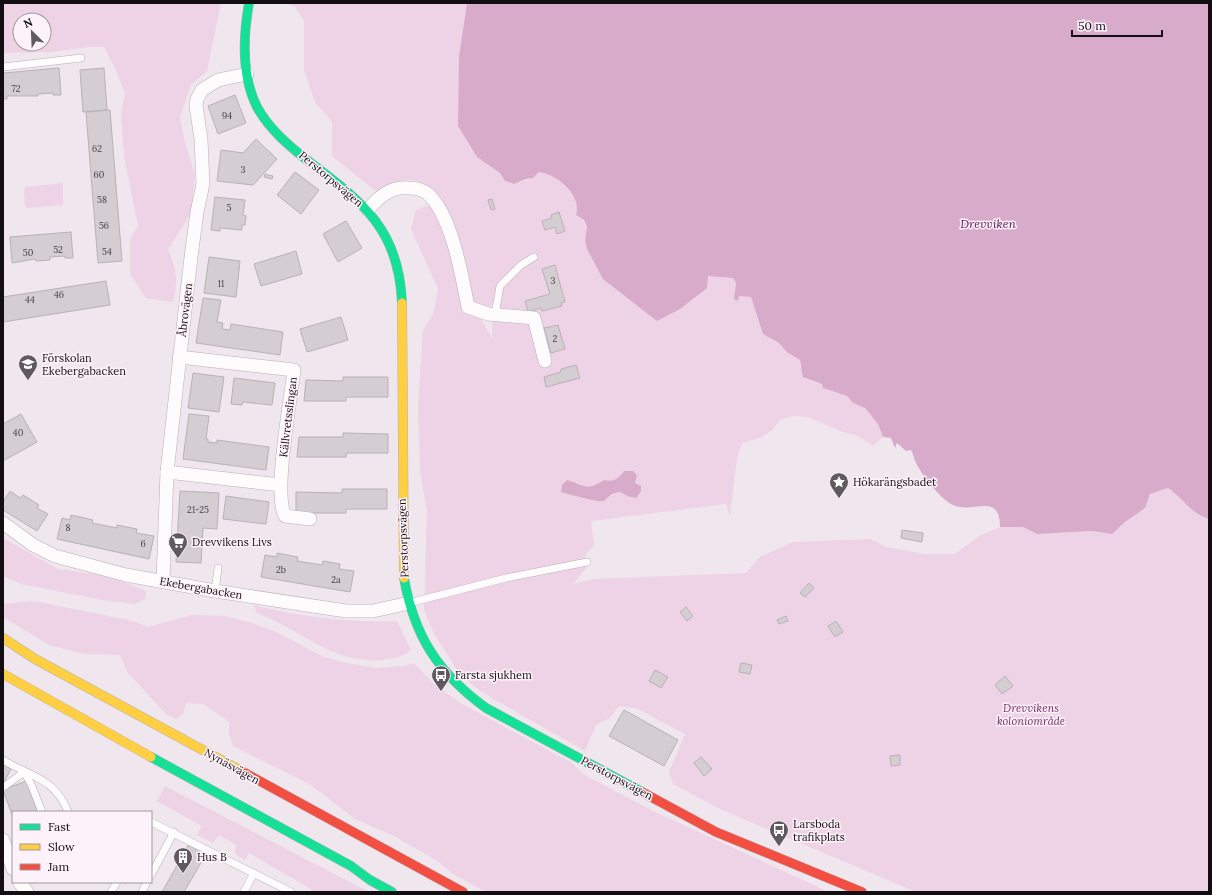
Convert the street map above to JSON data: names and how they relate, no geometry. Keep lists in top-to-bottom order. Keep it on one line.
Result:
{"streets":{"main road":["Perstorpsvägen","Nynäsvägen"],"street":["Åbrovägen","Källvretsslingan","Ekebergabacken"]},"crossings":[["Perstorpsvägen","Åbrovägen"],["Perstorpsvägen","Ekebergabacken"],["Åbrovägen","Källvretsslingan"],["Åbrovägen","Ekebergabacken"]],"water":["Drevviken"],"parks":["Drevvikens koloniområde"],"places":{"school or university":["Förskolan Ekebergabacken"],"place":["Hökarängsbadet"],"supermarket":["Drevvikens Livs"],"bus stop":["Farsta sjukhem","Larsboda trafikplats"],"building":["Hus B"]},"house_numbers":["72","94","62","3","60","58","5","56","52","54","50","3","11","46","44","2","40","21-25","8","6","2b","2a"],"legend":["Fast","Slow","Jam"],"scale_bar":"50 m","north":"top left"}
